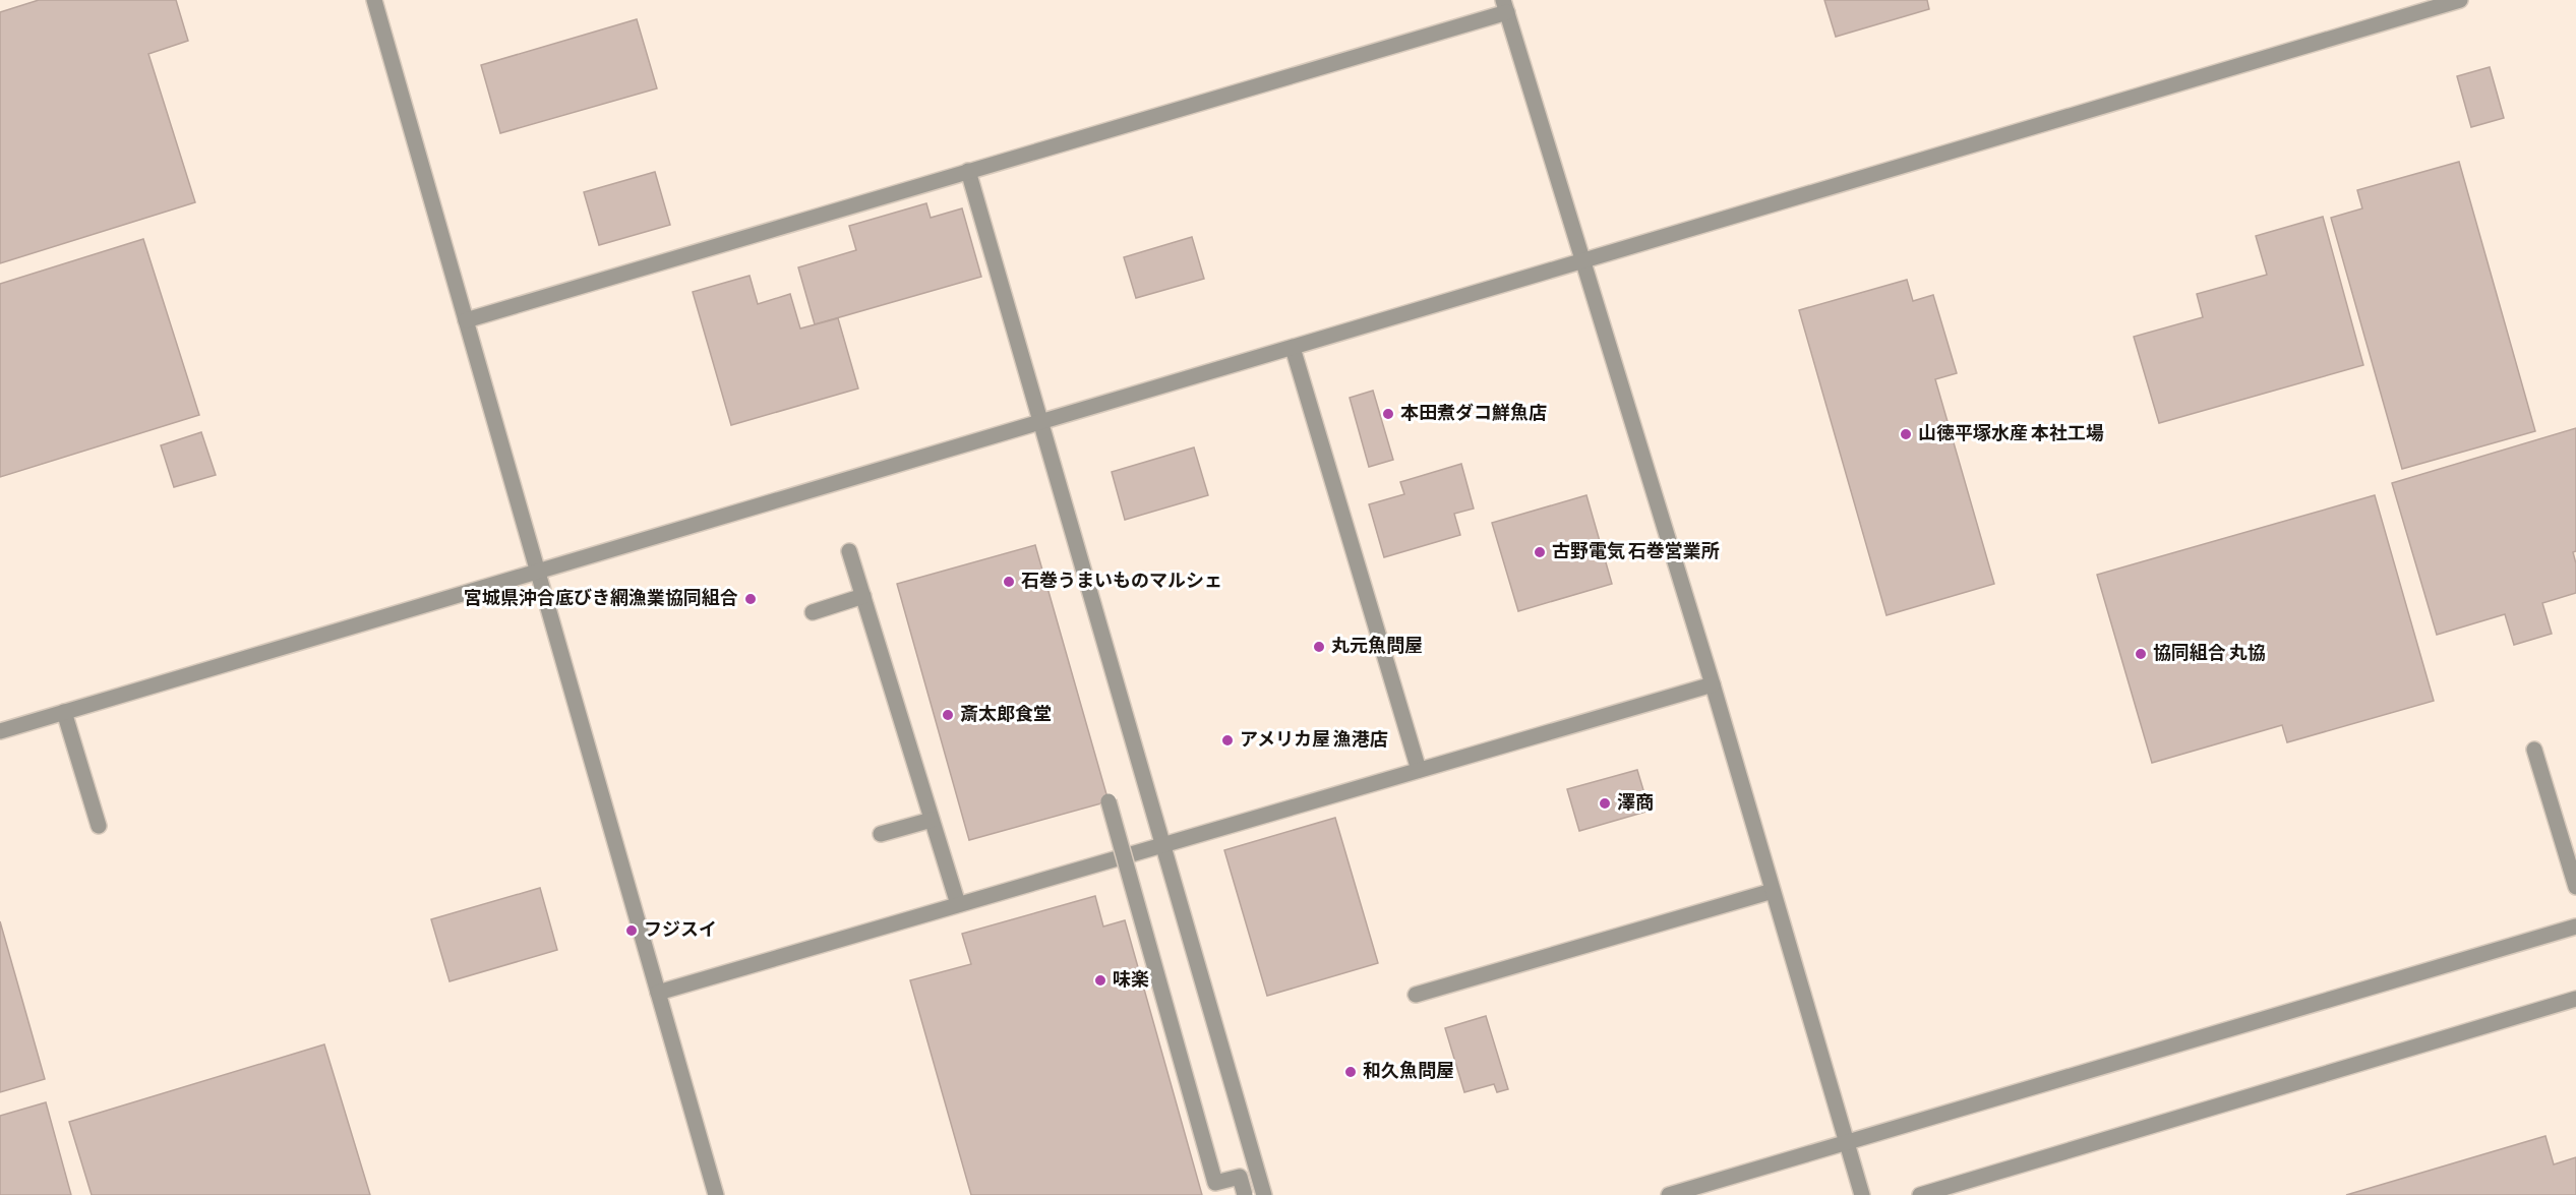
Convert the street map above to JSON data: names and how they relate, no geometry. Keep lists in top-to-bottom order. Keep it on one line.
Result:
{"places":["本田煮ダコ鮮魚店","山徳平塚水産 本社工場","古野電気 石巻営業所","石巻うまいものマルシェ","宮城県沖合底びき網漁業協同組合","丸元魚問屋","協同組合 丸協","斎太郎食堂","アメリカ屋 漁港店","澤商","フジスイ","味楽","和久魚問屋"]}
